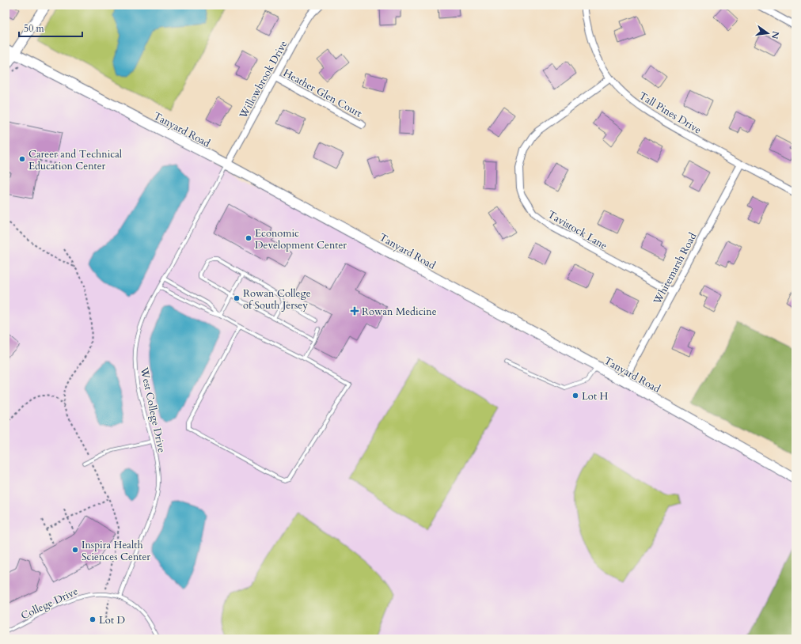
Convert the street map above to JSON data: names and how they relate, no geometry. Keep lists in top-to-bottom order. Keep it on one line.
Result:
{"streets":{"street":["Willowbrook Drive","Heather Glen Court","Tall Pines Drive","Tanyard Road","Tavistock Lane","Whitemarsh Road"],"lane":["West College Drive","College Drive"]},"crossings":[["Willowbrook Drive","Heather Glen Court"],["Willowbrook Drive","Tanyard Road"],["Willowbrook Drive","West College Drive"],["Tall Pines Drive","Tavistock Lane"],["Tall Pines Drive","Whitemarsh Road"],["Tanyard Road","Whitemarsh Road"],["Tanyard Road","West College Drive"],["Tavistock Lane","Whitemarsh Road"],["West College Drive","College Drive"]],"places":{"other":["Career and Technical Education Center","Economic Development Center","Rowan College of South Jersey","Lot H","Inspira Health Sciences Center","Lot D"],"health":["Rowan Medicine"]},"scale_bar":"50 m","north":"right"}
